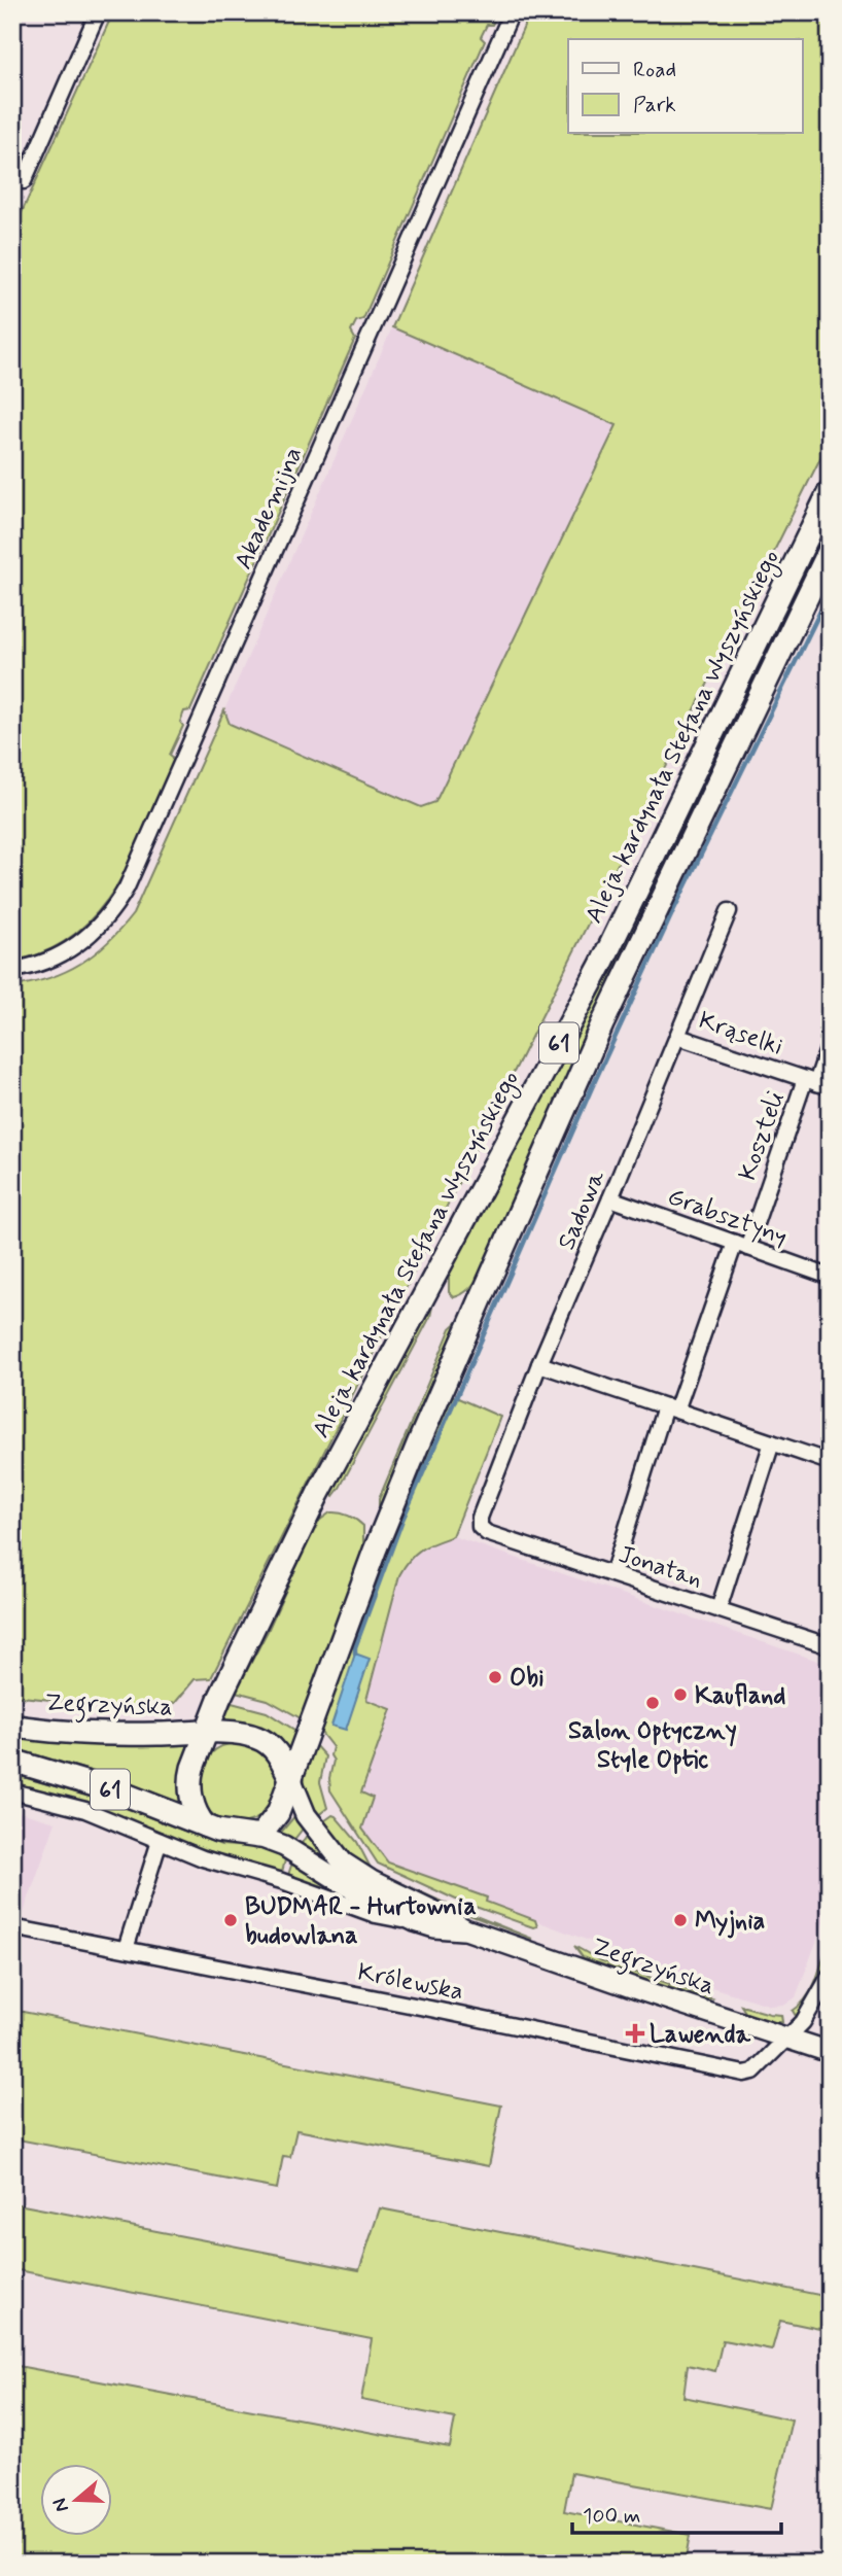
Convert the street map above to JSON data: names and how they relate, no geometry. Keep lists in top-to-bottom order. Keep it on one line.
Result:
{"streets":{"main road":["Aleja kardynała Stefana Wyszyńskiego","61","Zegrzyńska"],"street":["Akademijna","Krąselki","Koszteli","Sadowa","Grabsztyny","Jonatan","Królewska"]},"crossings":[["Aleja kardynała Stefana Wyszyńskiego","61"],["Aleja kardynała Stefana Wyszyńskiego","Zegrzyńska"],["Krąselki","Koszteli"],["Krąselki","Sadowa"],["61","Zegrzyńska"],["Koszteli","Grabsztyny"],["Koszteli","Jonatan"],["Sadowa","Grabsztyny"],["Sadowa","Jonatan"],["Zegrzyńska","Królewska"]],"places":{"other":["Obi","Kaufland","Salon Optyczny Style Optic","BUDMAR - Hurtownia budowlana","Myjnia"],"health":["Lawenda"]},"legend":["Road","Park"],"scale_bar":"100 m","north":"left"}
